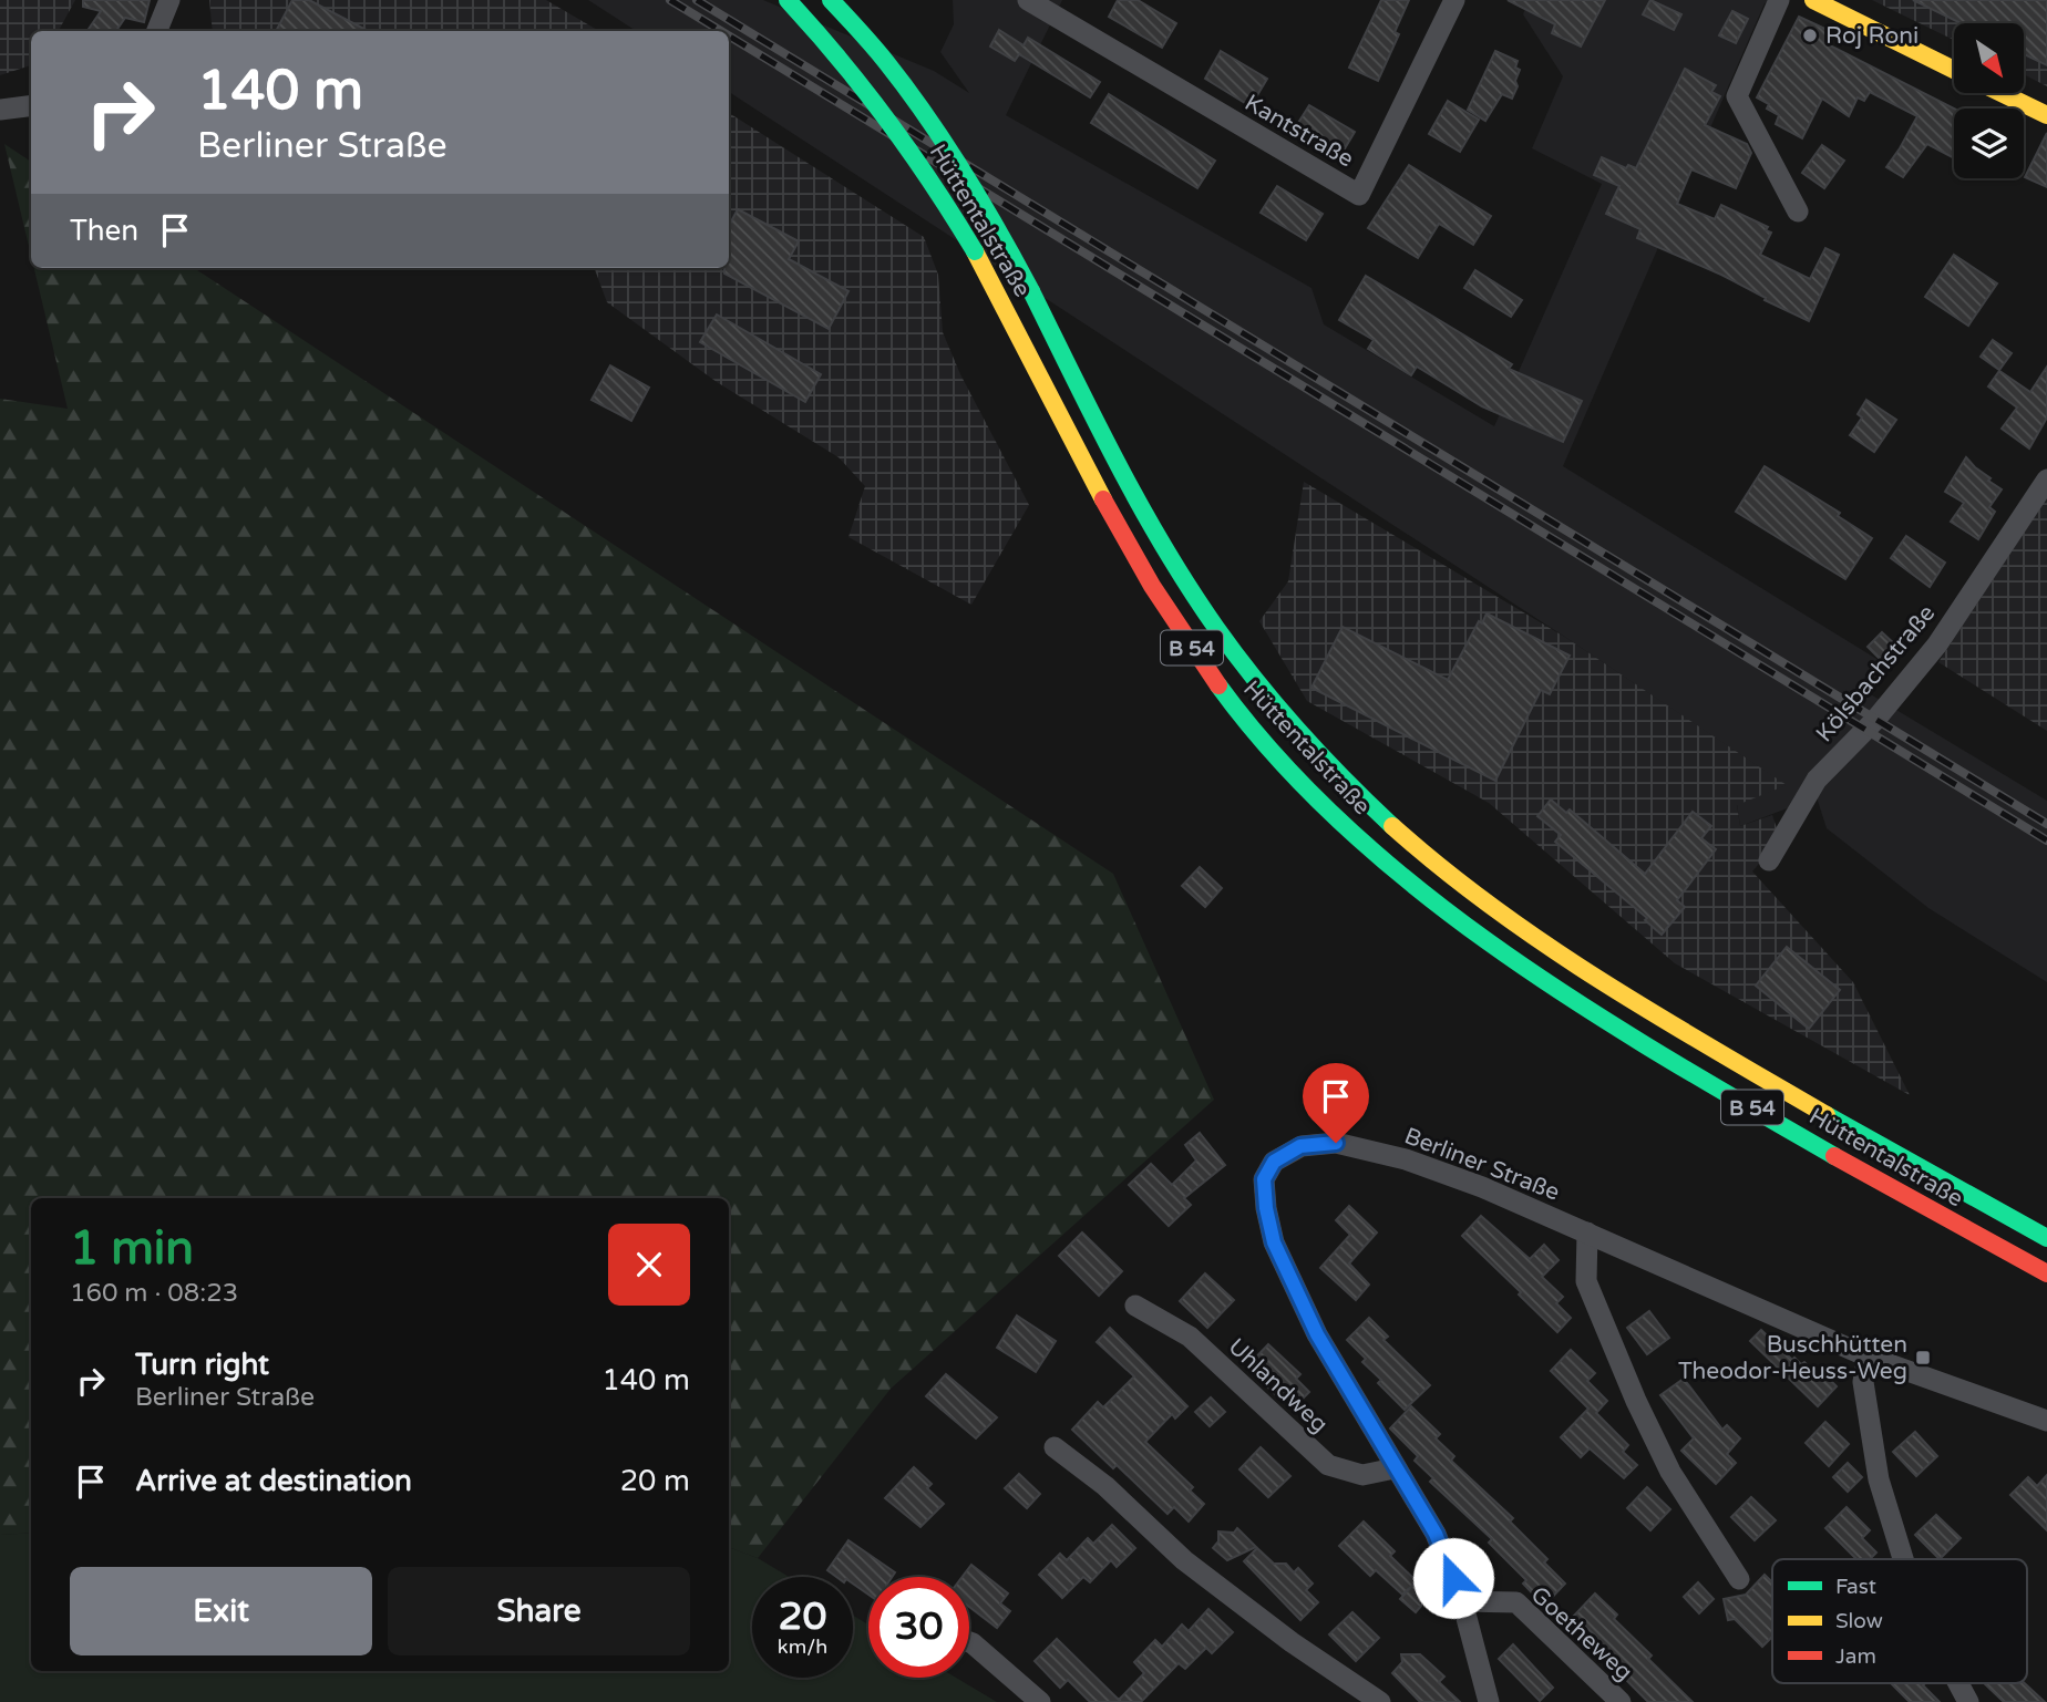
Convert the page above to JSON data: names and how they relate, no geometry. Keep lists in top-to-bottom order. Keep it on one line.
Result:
{"streets":{"main road":["Hüttentalstraße","B 54"],"street":["Kantstraße","Kölsbachstraße","Berliner Straße","Uhlandweg","Goetheweg"]},"crossings":[["Berliner Straße","Uhlandweg"],["Berliner Straße","Goetheweg"]],"places":{"other":["Roj Roni"],"transit":["Buschhütten Theodor-Heuss-Weg"]},"legend":["Fast","Slow","Jam"],"north":"bottom right","page":{"turn":["140 m","Berliner Straße"],"then":"Then","heading":["1 min","160 m · 08:23"],"list":[{"name":"Turn right","note":"Berliner Straße","value":"140 m"},{"name":"Arrive at destination","value":"20 m"}],"buttons":["Exit","Share"],"speed":"20 km/h","limit":"30"}}
